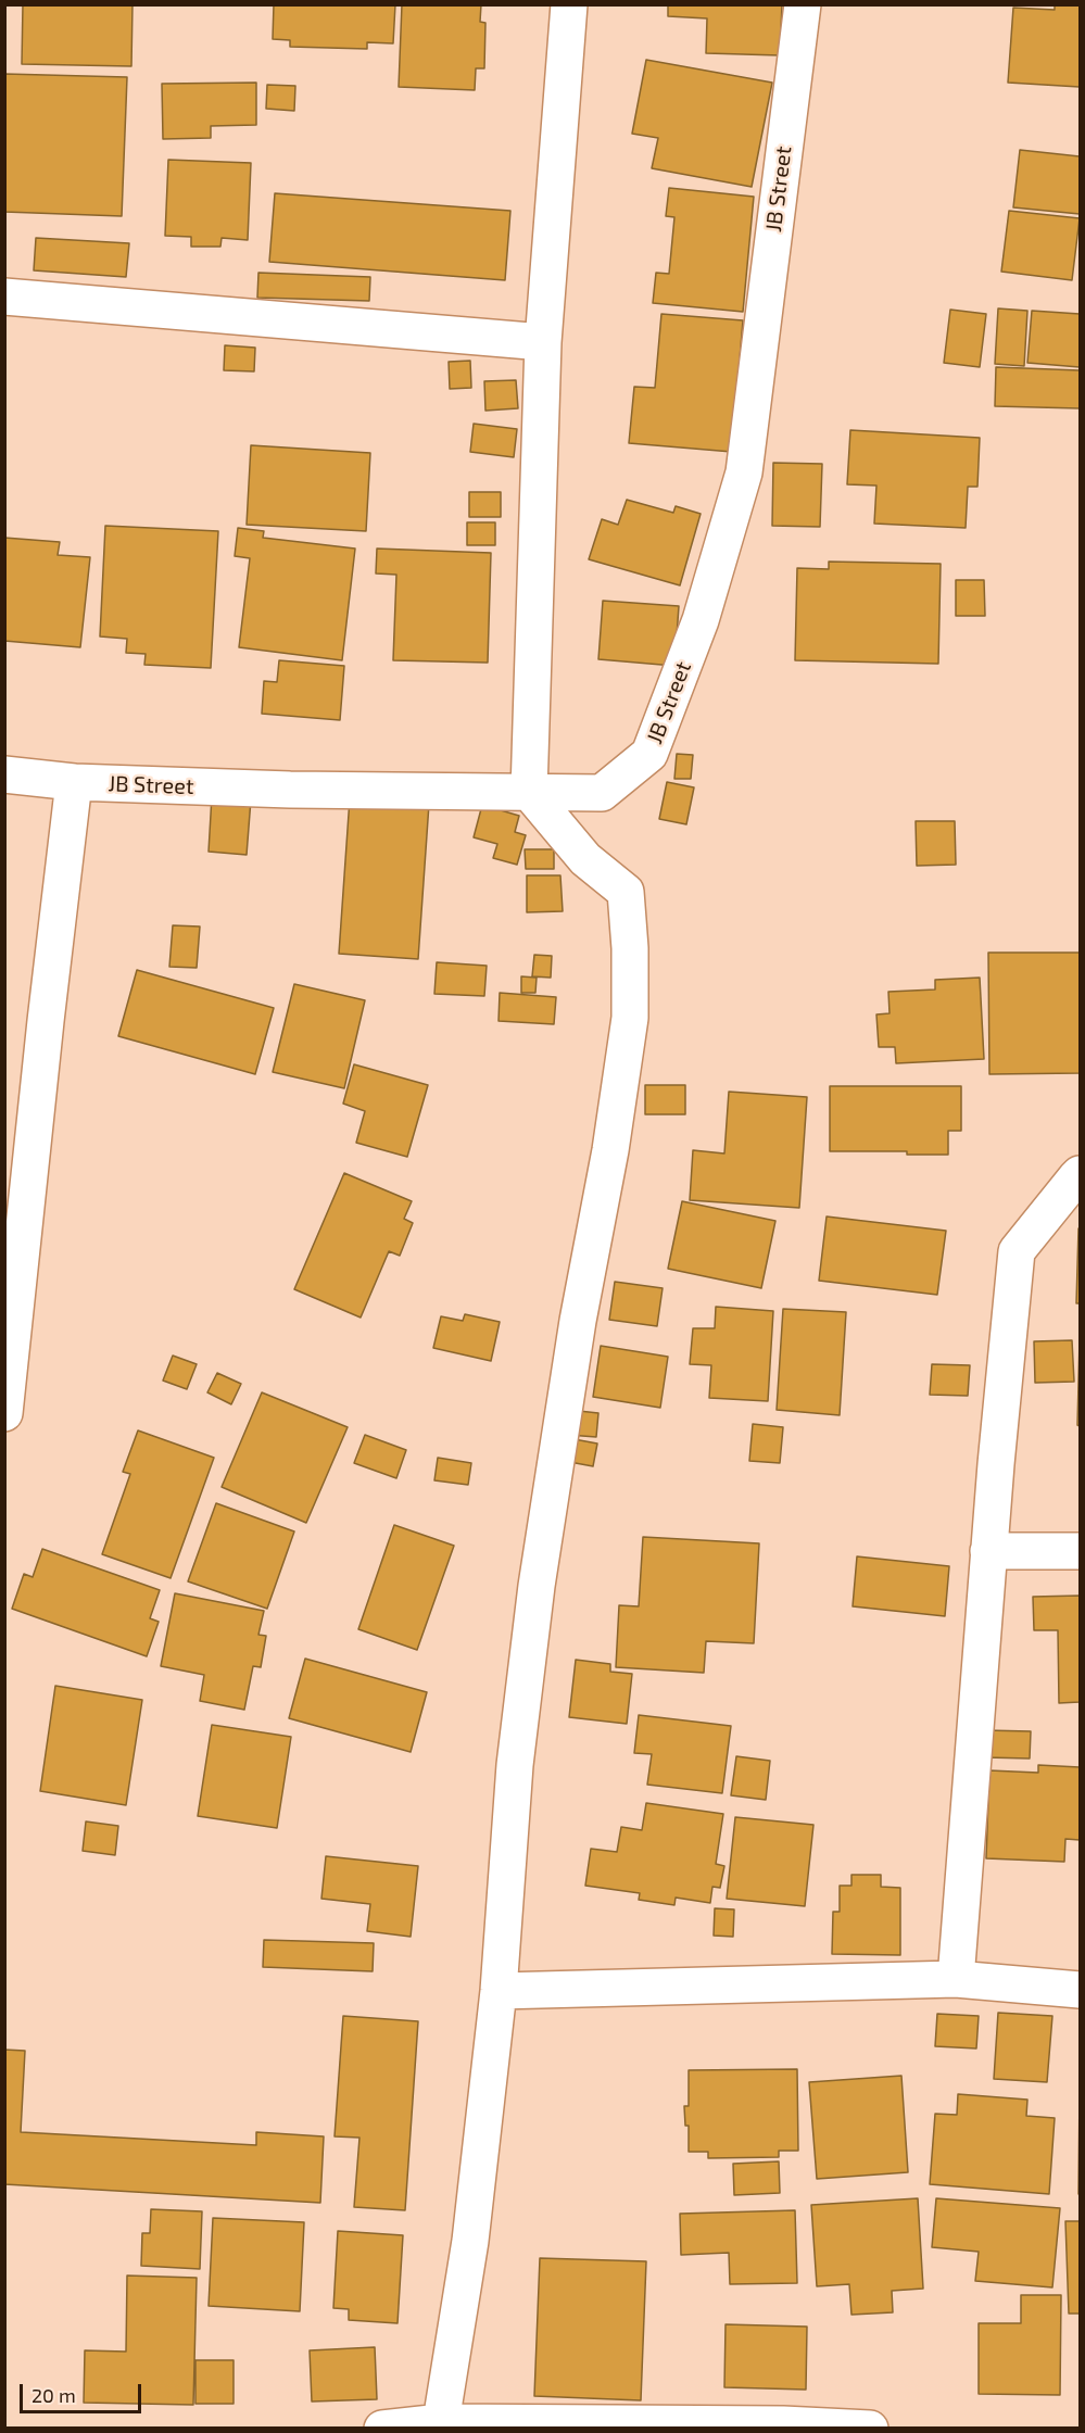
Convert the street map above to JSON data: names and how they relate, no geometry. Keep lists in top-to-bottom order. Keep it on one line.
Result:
{"streets":{"street":["JB Street"]},"scale_bar":"20 m"}
